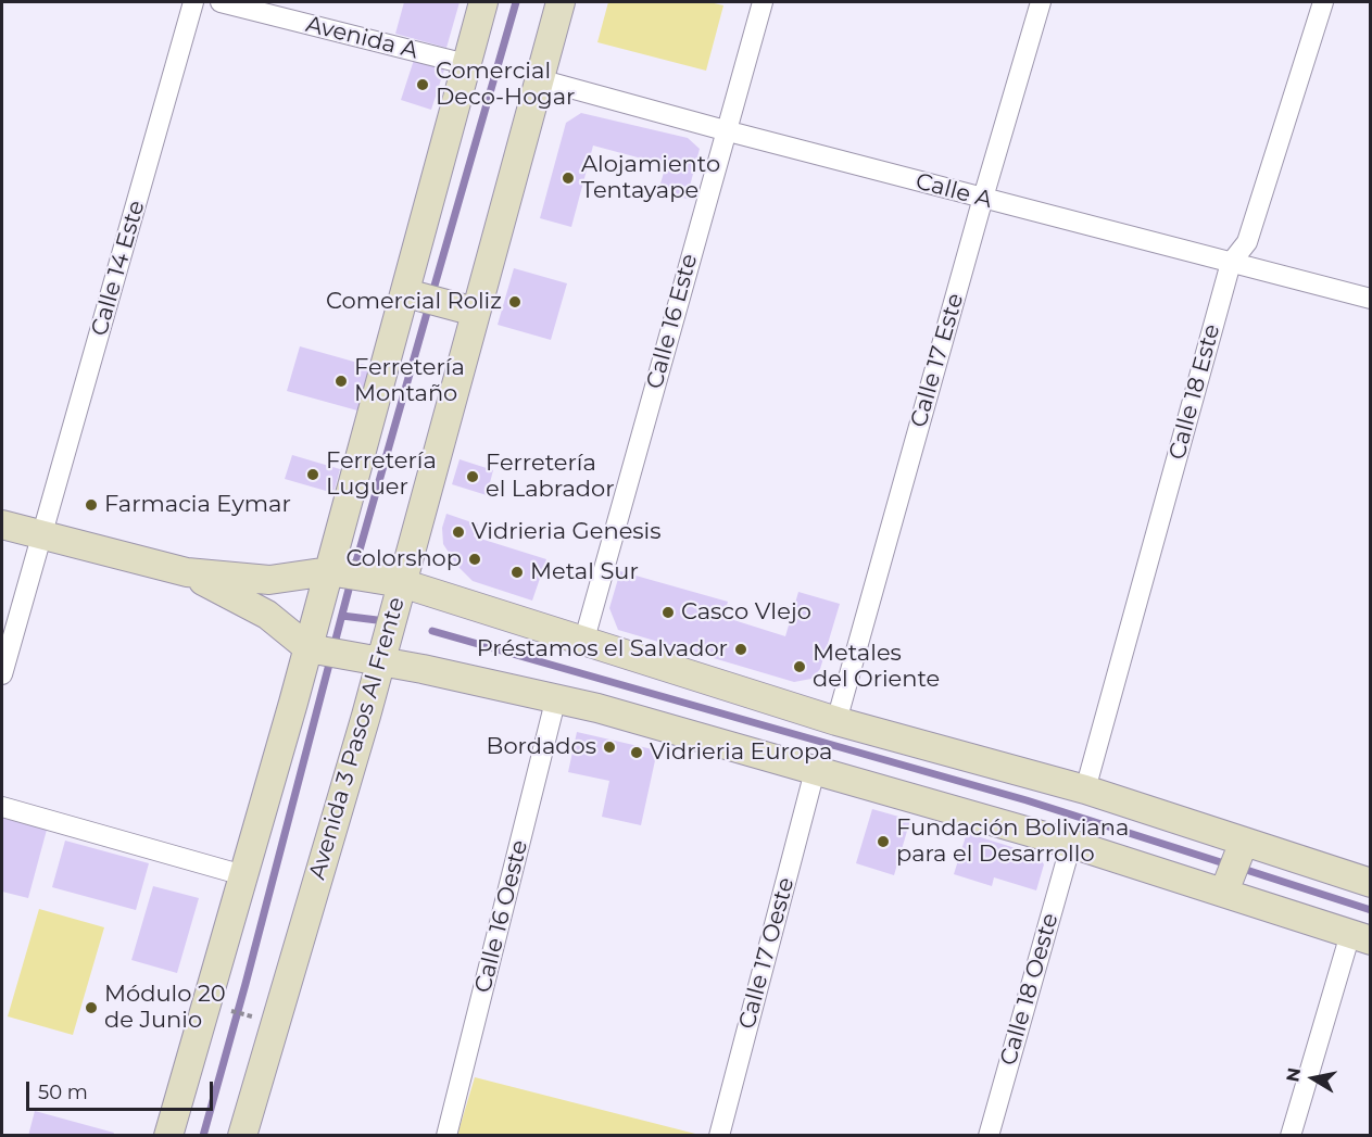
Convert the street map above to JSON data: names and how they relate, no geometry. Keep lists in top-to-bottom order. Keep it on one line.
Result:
{"streets":{"main road":["Avenida 3 Pasos Al Frente"],"street":["Avenida A","Calle A","Calle 14 Este","Calle 16 Este","Calle 17 Este","Calle 18 Este","Calle 16 Oeste","Calle 17 Oeste","Calle 18 Oeste"]},"crossings":[["Calle A","Calle 16 Este"],["Calle A","Calle 17 Este"],["Calle A","Calle 18 Este"],["Calle A","Avenida 3 Pasos Al Frente"]],"places":["Comercial Deco-Hogar","Alojamiento Tentayape","Comercial Roliz","Ferretería Montaño","Ferretería Luguer","Ferretería el Labrador","Farmacia Eymar","Vidrieria Genesis","Colorshop","Metal Sur","Casco VIejo","Préstamos el Salvador","Metales del Oriente","Bordados","Vidrieria Europa","Fundación Boliviana para el Desarrollo","Módulo 20 de Junio"],"scale_bar":"50 m","north":"left"}
